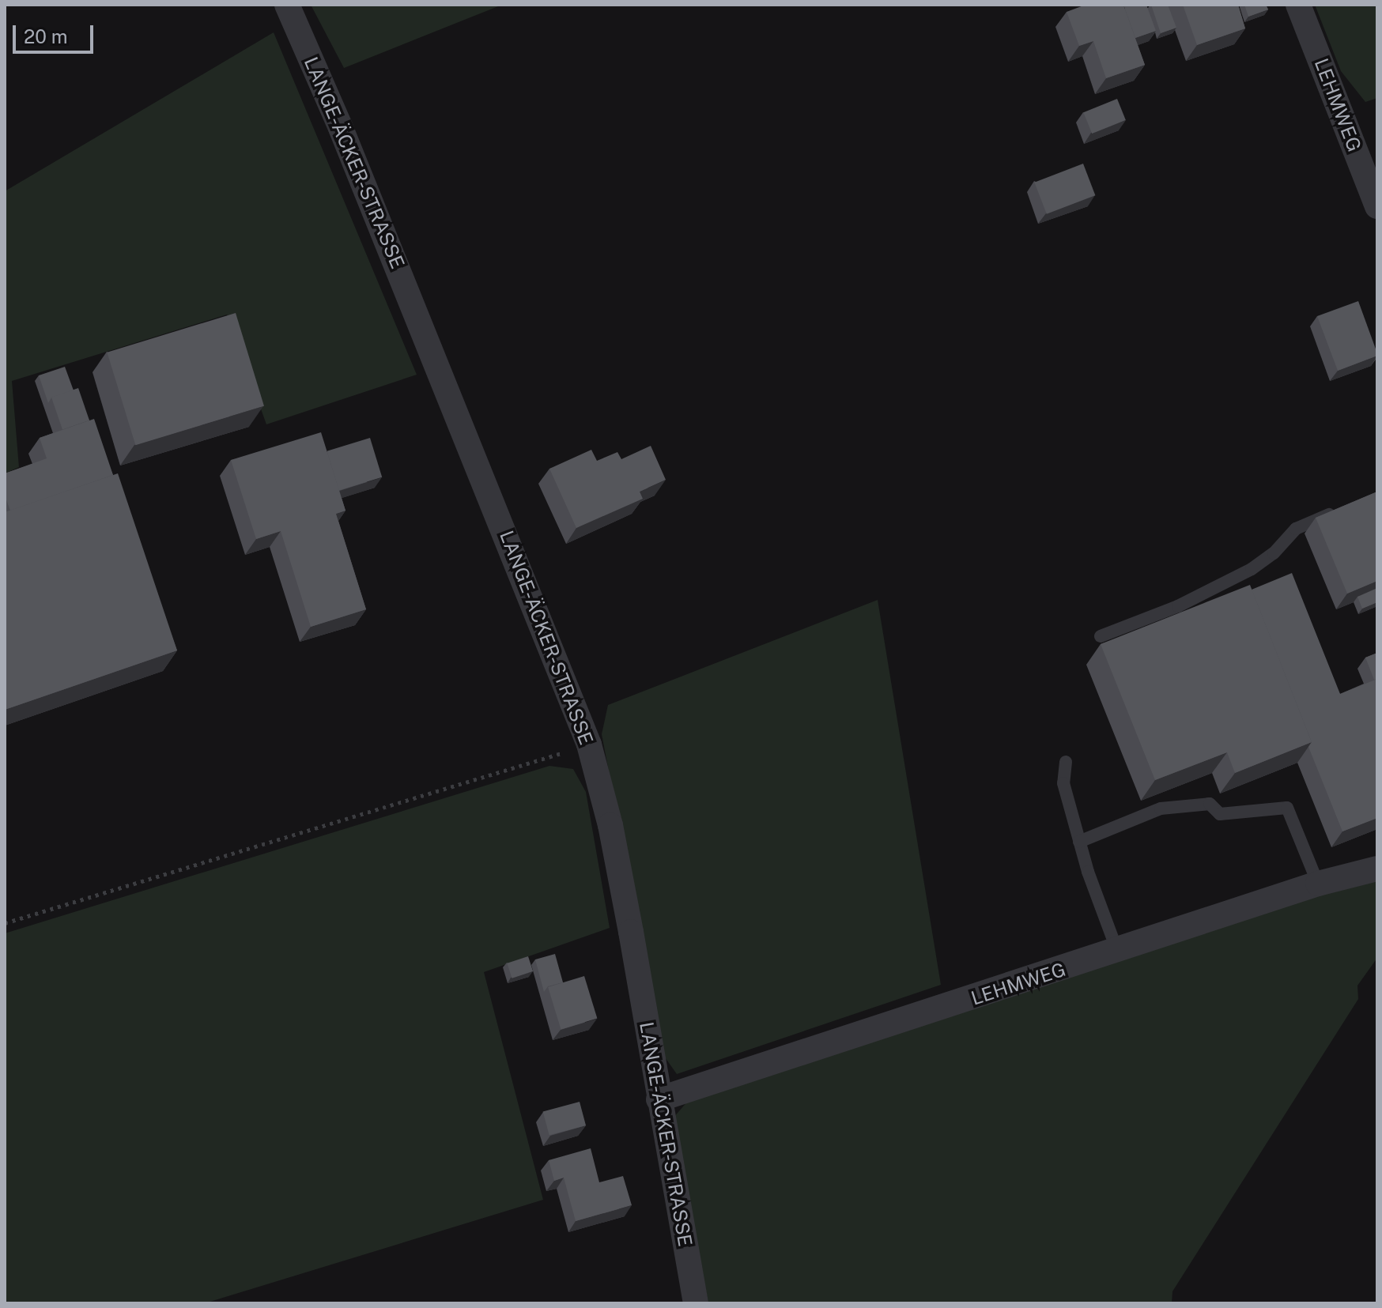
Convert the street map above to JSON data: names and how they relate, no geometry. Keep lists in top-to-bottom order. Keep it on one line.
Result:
{"streets":{"street":["LEHMWEG","LANGE-ÄCKER-STRASSE"]},"crossings":[["LEHMWEG","LANGE-ÄCKER-STRASSE"]],"scale_bar":"20 m"}
